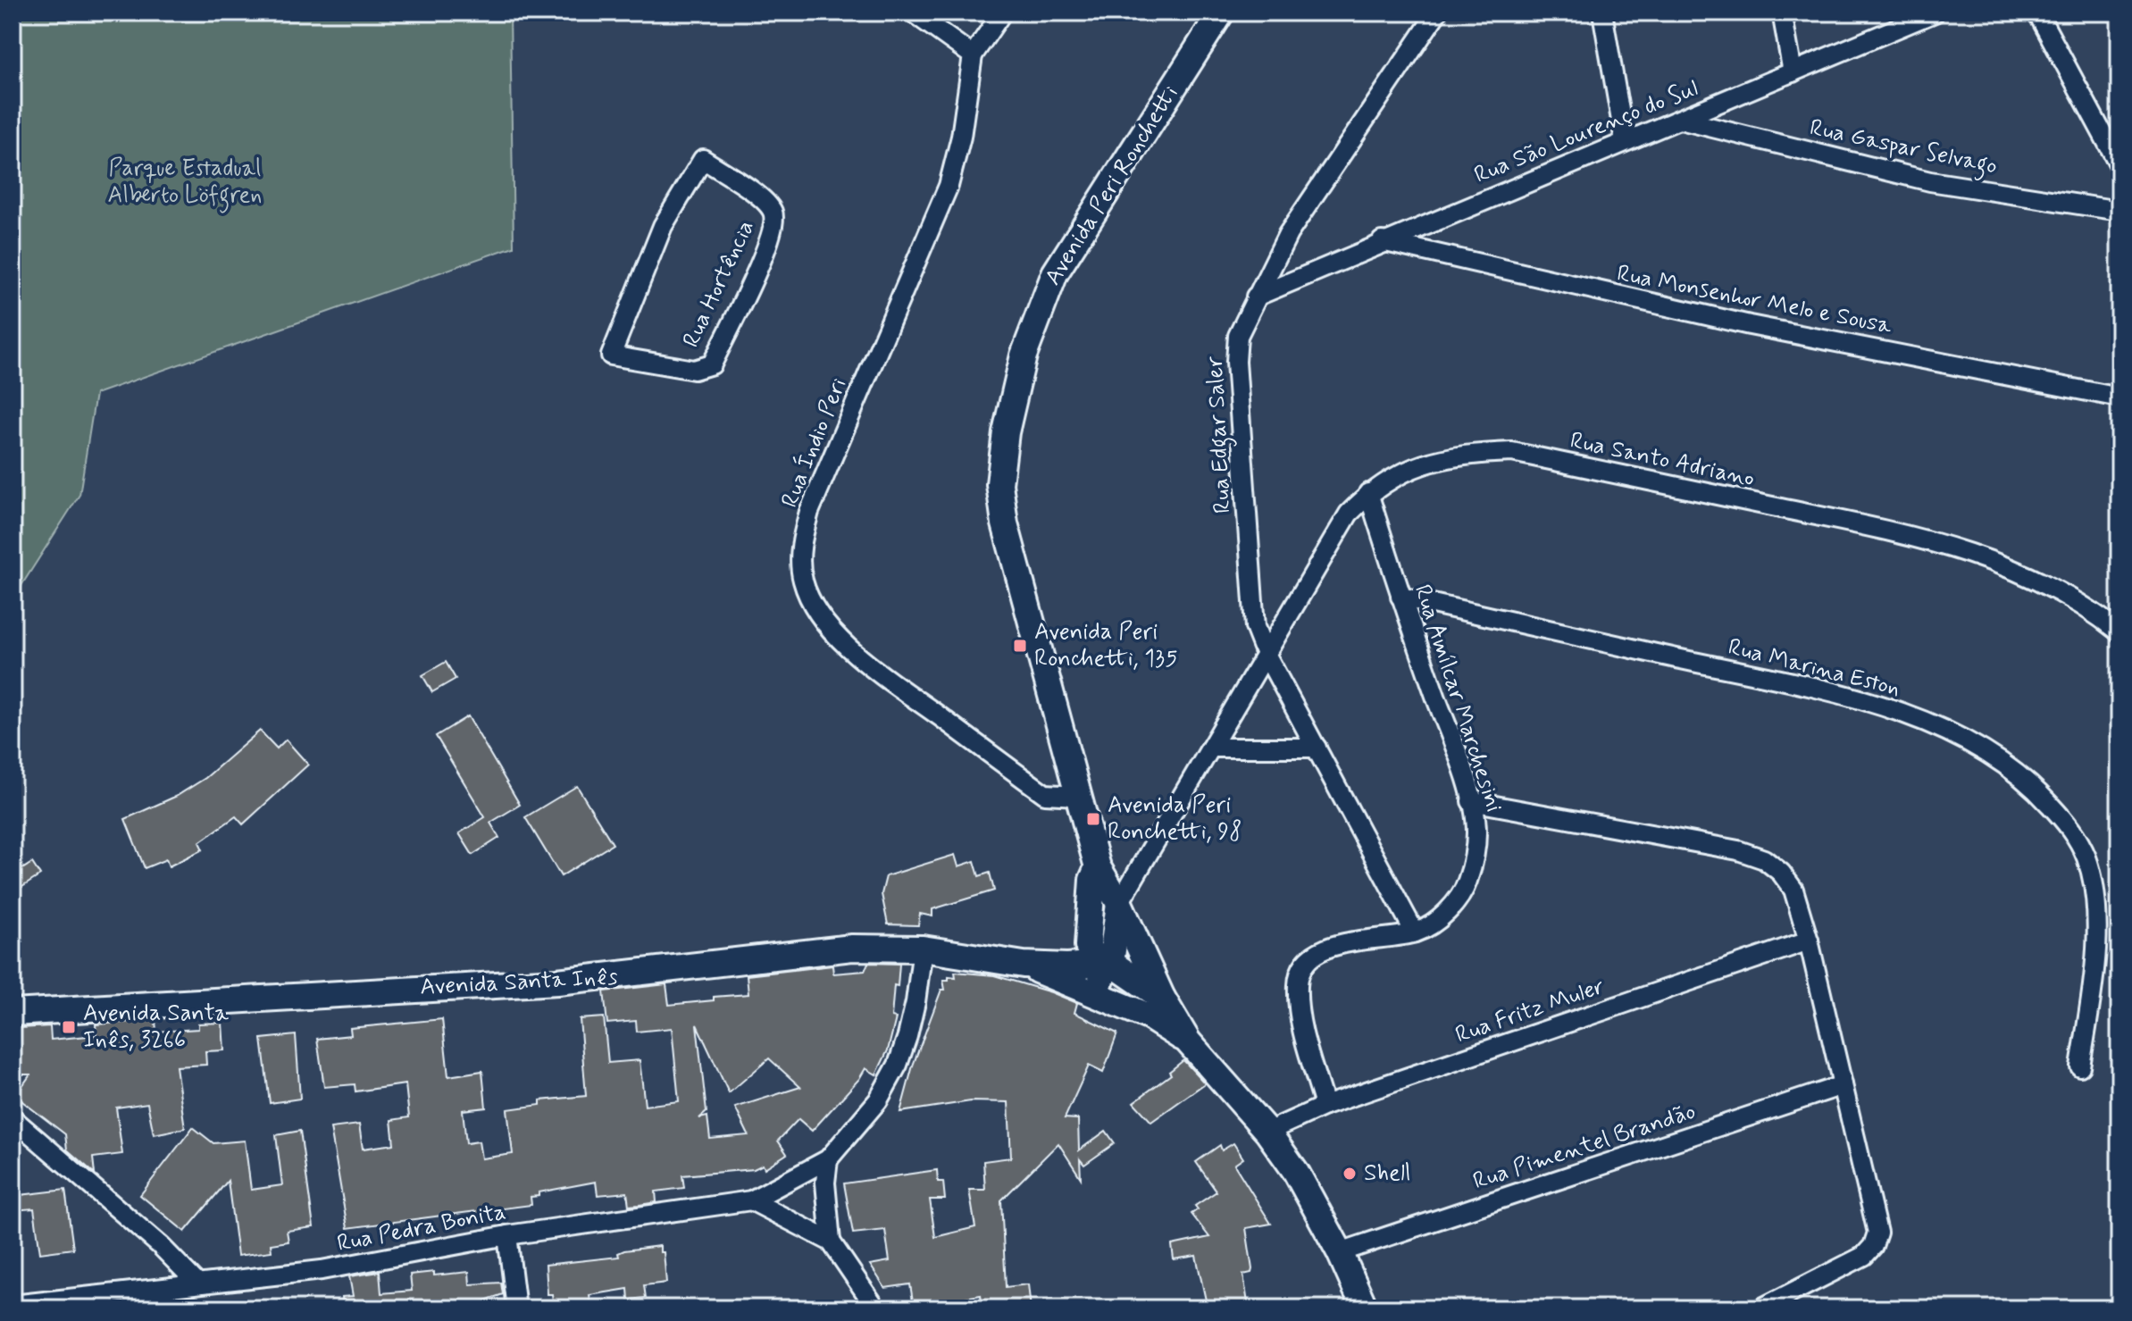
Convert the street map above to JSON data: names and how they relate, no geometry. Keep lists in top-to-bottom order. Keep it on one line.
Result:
{"streets":{"main road":["Avenida Peri Ronchetti","Avenida Santa Inês"],"street":["Rua São Lourenço do Sul","Rua Gaspar Selvago","Rua Hortência","Rua Monsenhor Melo e Sousa","Rua Edgar Saler","Rua Índio Peri","Rua Santo Adriano","Rua Marina Eston","Rua Amílcar Marchesini","Rua Fritz Muler","Rua Pimentel Brandão","Rua Pedra Bonita"]},"crossings":[["Rua São Lourenço do Sul","Rua Gaspar Selvago"],["Rua São Lourenço do Sul","Rua Monsenhor Melo e Sousa"],["Rua São Lourenço do Sul","Rua Edgar Saler"],["Avenida Peri Ronchetti","Rua Índio Peri"],["Rua Edgar Saler","Rua Santo Adriano"],["Rua Edgar Saler","Rua Amílcar Marchesini"],["Rua Santo Adriano","Rua Amílcar Marchesini"],["Rua Marina Eston","Rua Amílcar Marchesini"],["Rua Amílcar Marchesini","Rua Fritz Muler"]],"parks":["Parque Estadual Alberto Löfgren"],"places":{"transit":["Avenida Peri Ronchetti, 135","Avenida Peri Ronchetti, 98","Avenida Santa Inês, 3266"],"other":["Shell"]}}
